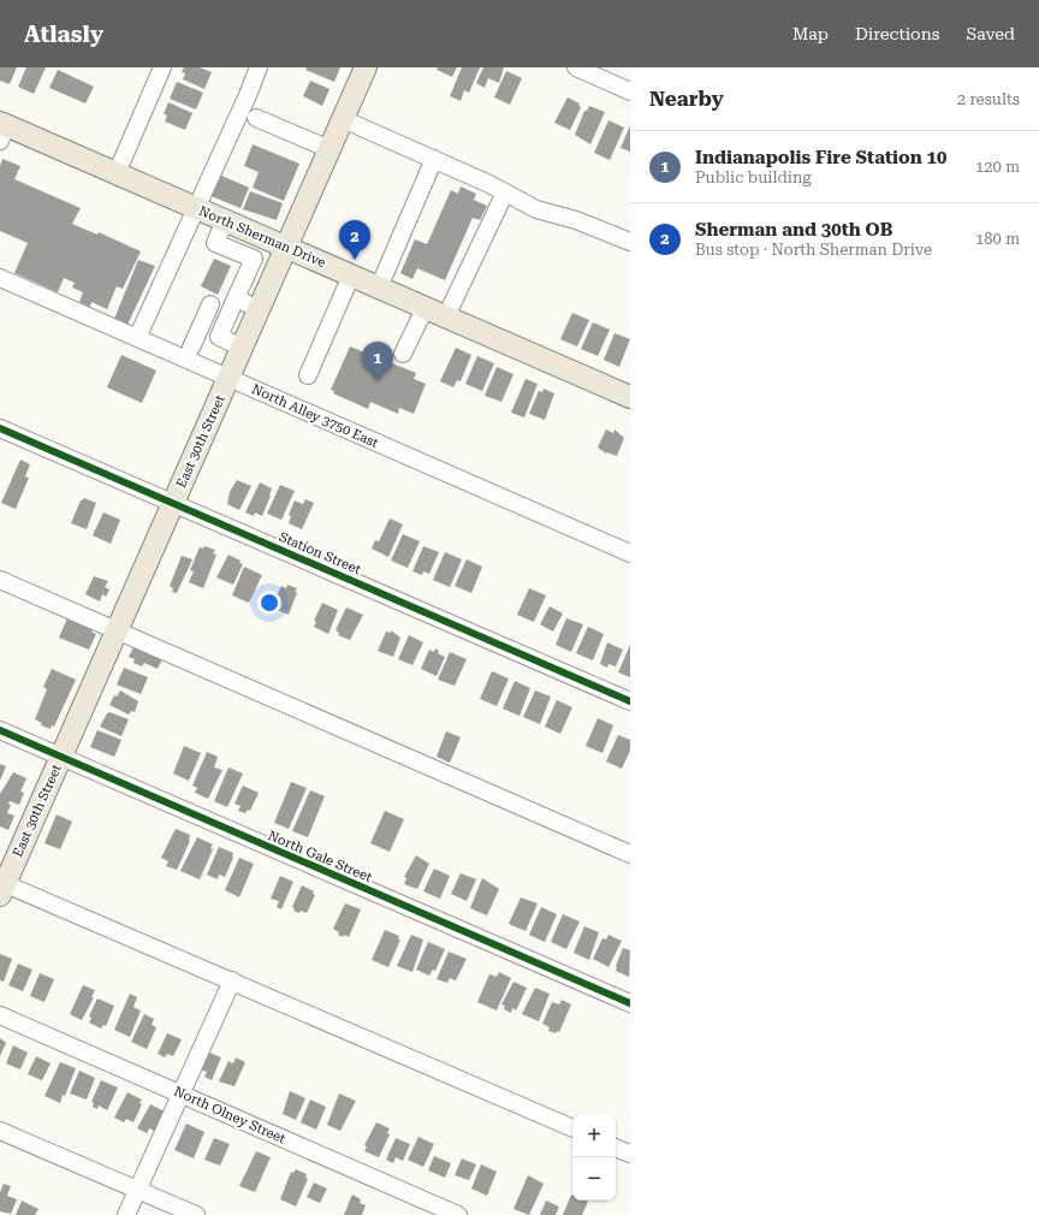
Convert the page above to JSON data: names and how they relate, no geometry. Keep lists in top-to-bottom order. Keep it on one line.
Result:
{"streets":{"main road":["North Sherman Drive","East 30th Street"],"street":["North Alley 3750 East","Station Street","North Gale Street","North Olney Street"]},"crossings":[["North Sherman Drive","East 30th Street"],["North Alley 3750 East","East 30th Street"],["East 30th Street","Station Street"],["East 30th Street","North Gale Street"]],"page":{"header":"Atlasly","nav":["Map","Directions","Saved"],"heading":["Nearby","2 results"],"list":[{"mark":"1","name":"Indianapolis Fire Station 10","note":"Public building","value":"120 m"},{"mark":"2","name":"Sherman and 30th OB","note":"Bus stop · North Sherman Drive","value":"180 m"}],"pins":["2","1"],"map_buttons":["+","−"]}}
